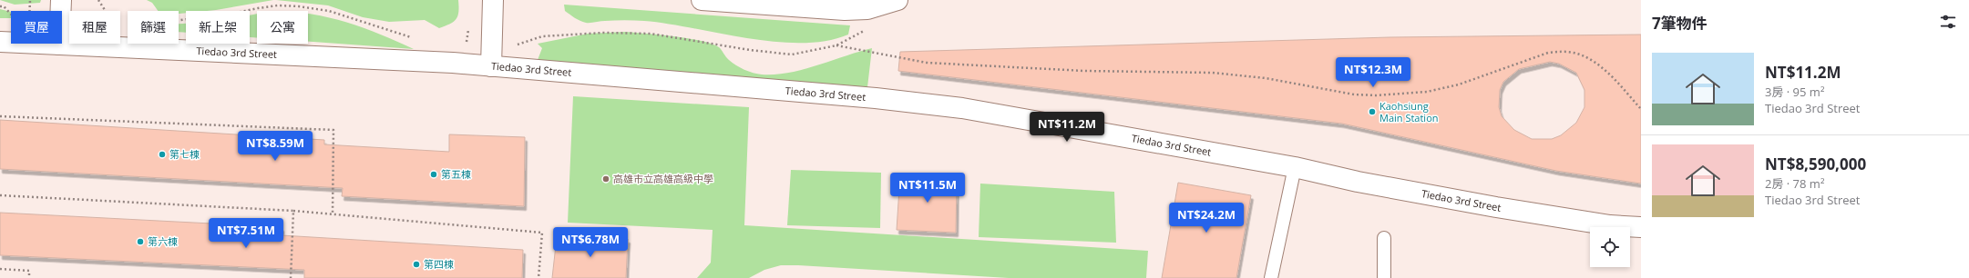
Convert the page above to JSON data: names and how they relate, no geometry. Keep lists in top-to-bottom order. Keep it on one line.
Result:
{"streets":{"street":["Tiedao 3rd Street"]},"places":["Kaohsiung Main Station","第七棟","第五棟","高雄市立高雄高級中學","第六棟","第四棟"],"page":{"heading":"7筆物件","chip":["買屋","租屋","篩選","新上架","公寓"],"list":[{"name":"NT$11.2M","note":"3房 · 95 m² · Tiedao 3rd Street"},{"name":"NT$8,590,000","note":"2房 · 78 m² · Tiedao 3rd Street"}],"price":["NT$12.3M","NT$11.2M","NT$8.59M","NT$11.5M","NT$24.2M","NT$7.51M","NT$6.78M"]}}
